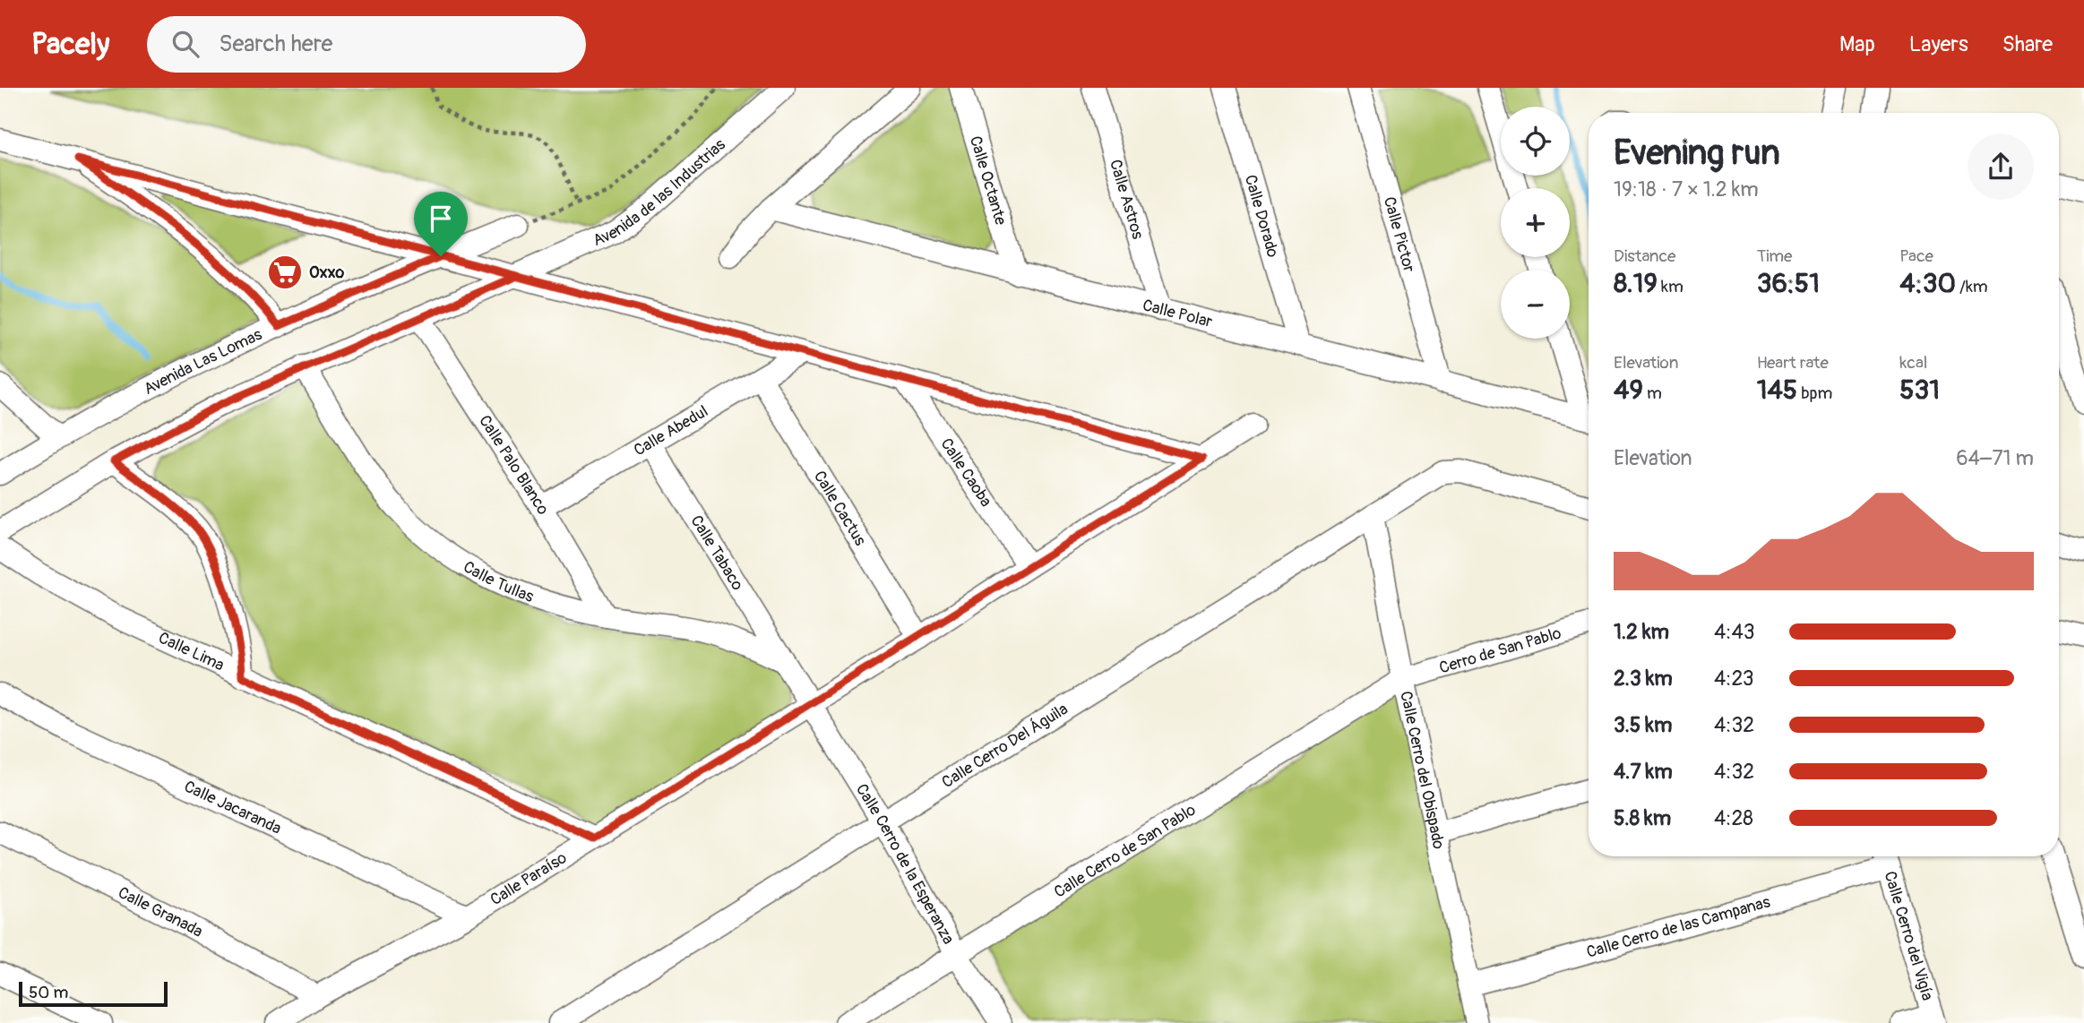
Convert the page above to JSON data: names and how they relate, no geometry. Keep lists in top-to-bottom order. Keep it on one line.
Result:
{"streets":{"street":["Calle Octante","Avenida de las Industrias","Calle Astros","Calle Dorado","Calle Pictor","Calle Polar","Avenida Las Lomas","Calle Abedul","Calle Palo Blanco","Calle Caoba","Calle Cactus","Calle Tabaco","Calle Tullas","Cerro de San Pablo","Calle Lima","Calle Cerro Del Águila","Calle Cerro del Obispado","Calle Jacaranda","Calle Cerro de San Pablo","Calle Cerro de la Esperanza","Calle Paraíso","Calle Granada","Calle Cerro de las Campanas","Calle Cerro del Vigía"]},"crossings":[["Calle Octante","Calle Polar"],["Calle Astros","Calle Polar"],["Calle Dorado","Calle Polar"],["Calle Pictor","Calle Polar"],["Calle Abedul","Calle Palo Blanco"],["Calle Abedul","Calle Cactus"],["Calle Abedul","Calle Tabaco"],["Calle Palo Blanco","Calle Tullas"],["Calle Caoba","Calle Paraíso"],["Calle Cactus","Calle Paraíso"],["Calle Tabaco","Calle Tullas"],["Calle Tabaco","Calle Cerro de la Esperanza"],["Calle Tabaco","Calle Paraíso"],["Cerro de San Pablo","Calle Cerro del Obispado"],["Cerro de San Pablo","Calle Cerro de San Pablo"],["Calle Lima","Calle Paraíso"],["Calle Cerro Del Águila","Calle Cerro del Obispado"],["Calle Cerro Del Águila","Calle Cerro de la Esperanza"],["Calle Cerro del Obispado","Calle Cerro de San Pablo"],["Calle Cerro del Obispado","Calle Cerro de las Campanas"],["Calle Jacaranda","Calle Paraíso"],["Calle Cerro de San Pablo","Calle Cerro de la Esperanza"],["Calle Cerro de la Esperanza","Calle Paraíso"],["Calle Paraíso","Calle Granada"],["Calle Cerro de las Campanas","Calle Cerro del Vigía"]],"places":{"supermarket":["Oxxo"]},"scale_bar":"50 m","page":{"header":"Pacely","search":"Search here","nav":["Map","Layers","Share"],"map_buttons":["+","−"],"heading":["Evening run","19:18 · 7 × 1.2 km"],"stats":[["Distance","8.19 km"],["Time","36:51"],["Pace","4:30 /km"],["Elevation","49 m"],["Heart rate","145 bpm"],["kcal","531"]],"chart":["Elevation","64–71 m"],"list":[{"name":"1.2 km","note":"4:43"},{"name":"2.3 km","note":"4:23"},{"name":"3.5 km","note":"4:32"},{"name":"4.7 km","note":"4:32"},{"name":"5.8 km","note":"4:28"}],"scale":"50 m"}}
